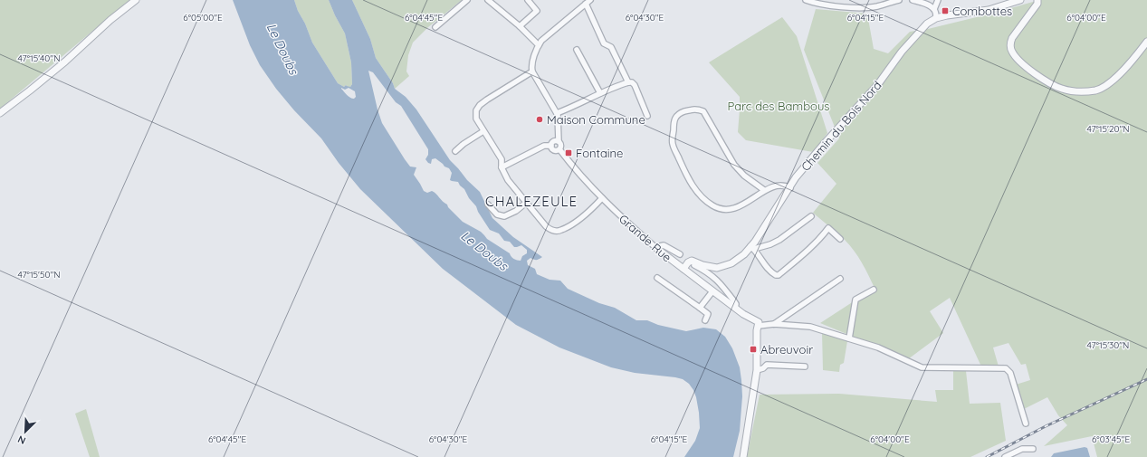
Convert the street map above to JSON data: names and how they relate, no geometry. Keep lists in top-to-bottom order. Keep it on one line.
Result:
{"streets":{"street":["Chemin du Bois Nord","Grande Rue"]},"crossings":[["Chemin du Bois Nord","Grande Rue"]],"districts":["CHALEZEULE"],"water":["Le Doubs"],"parks":["Parc des Bambous"],"places":{"transit":["Combottes","Fontaine","Abreuvoir"],"other":["Maison Commune"]},"north":"bottom left","coordinates":["6°05'00\"E","6°04'45\"E","6°04'30\"E","6°04'15\"E","6°04'00\"E","47°15'40\"N","47°15'20\"N","47°15'50\"N","47°15'30\"N","6°03'45\"E"]}
